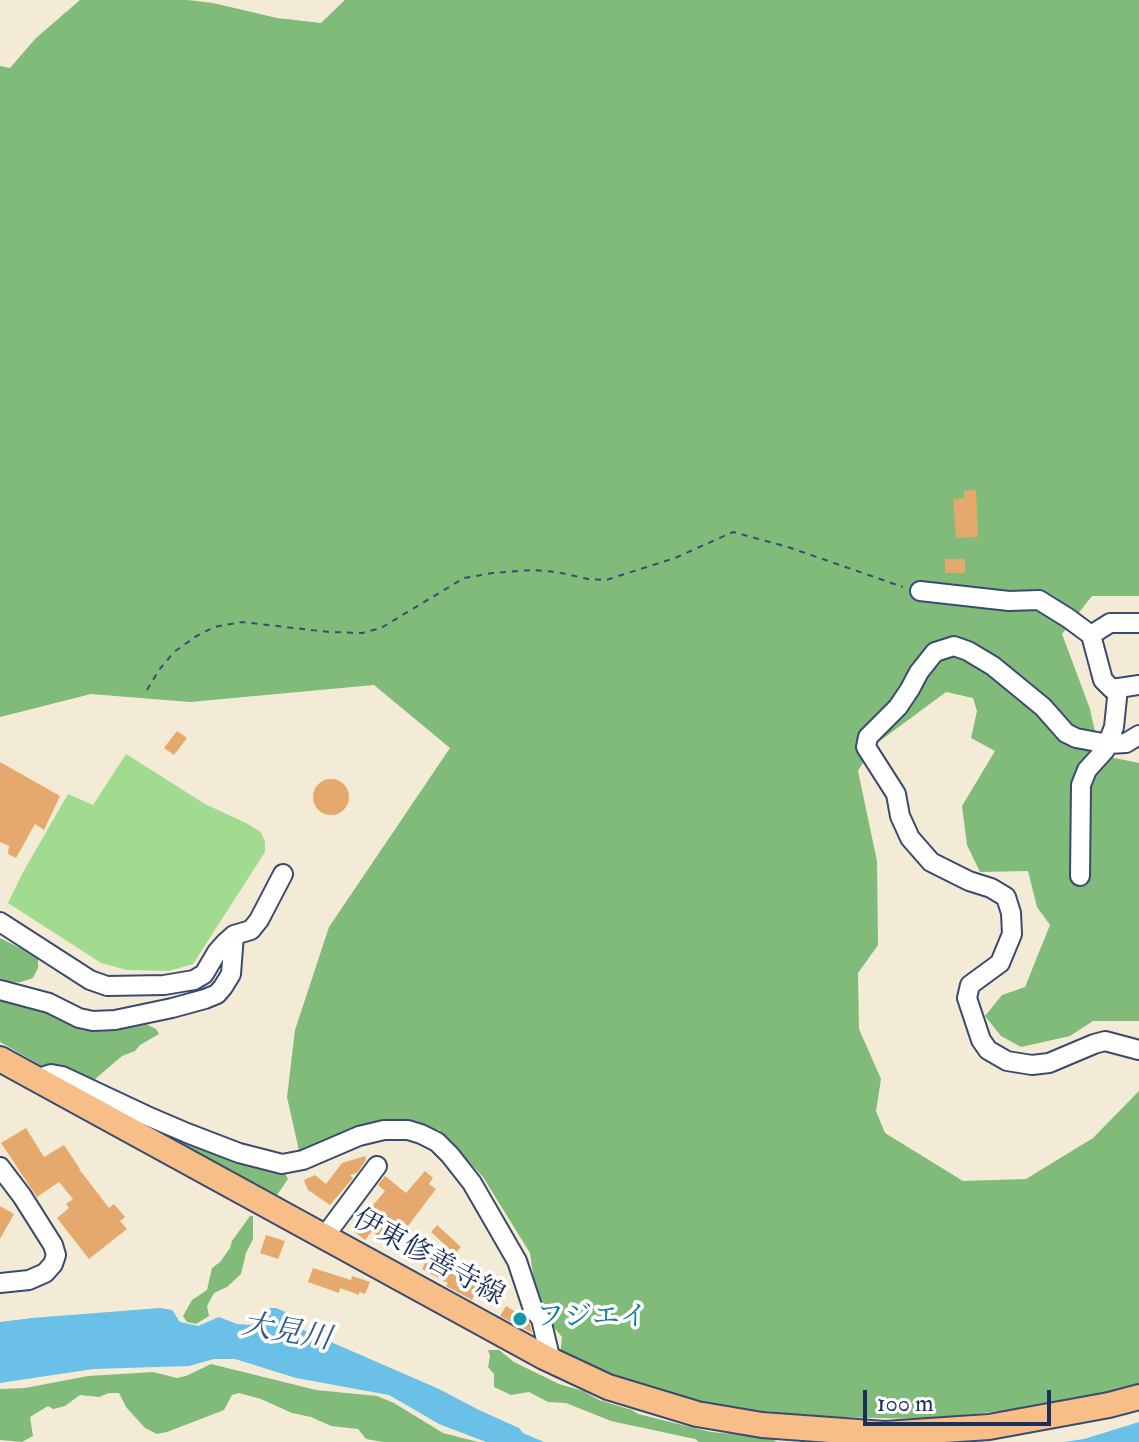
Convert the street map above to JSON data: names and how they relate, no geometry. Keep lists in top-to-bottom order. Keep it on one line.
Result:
{"streets":{"main road":["伊東修善寺線"]},"water":["大見川"],"places":["フジエイ"],"scale_bar":"100 m"}
